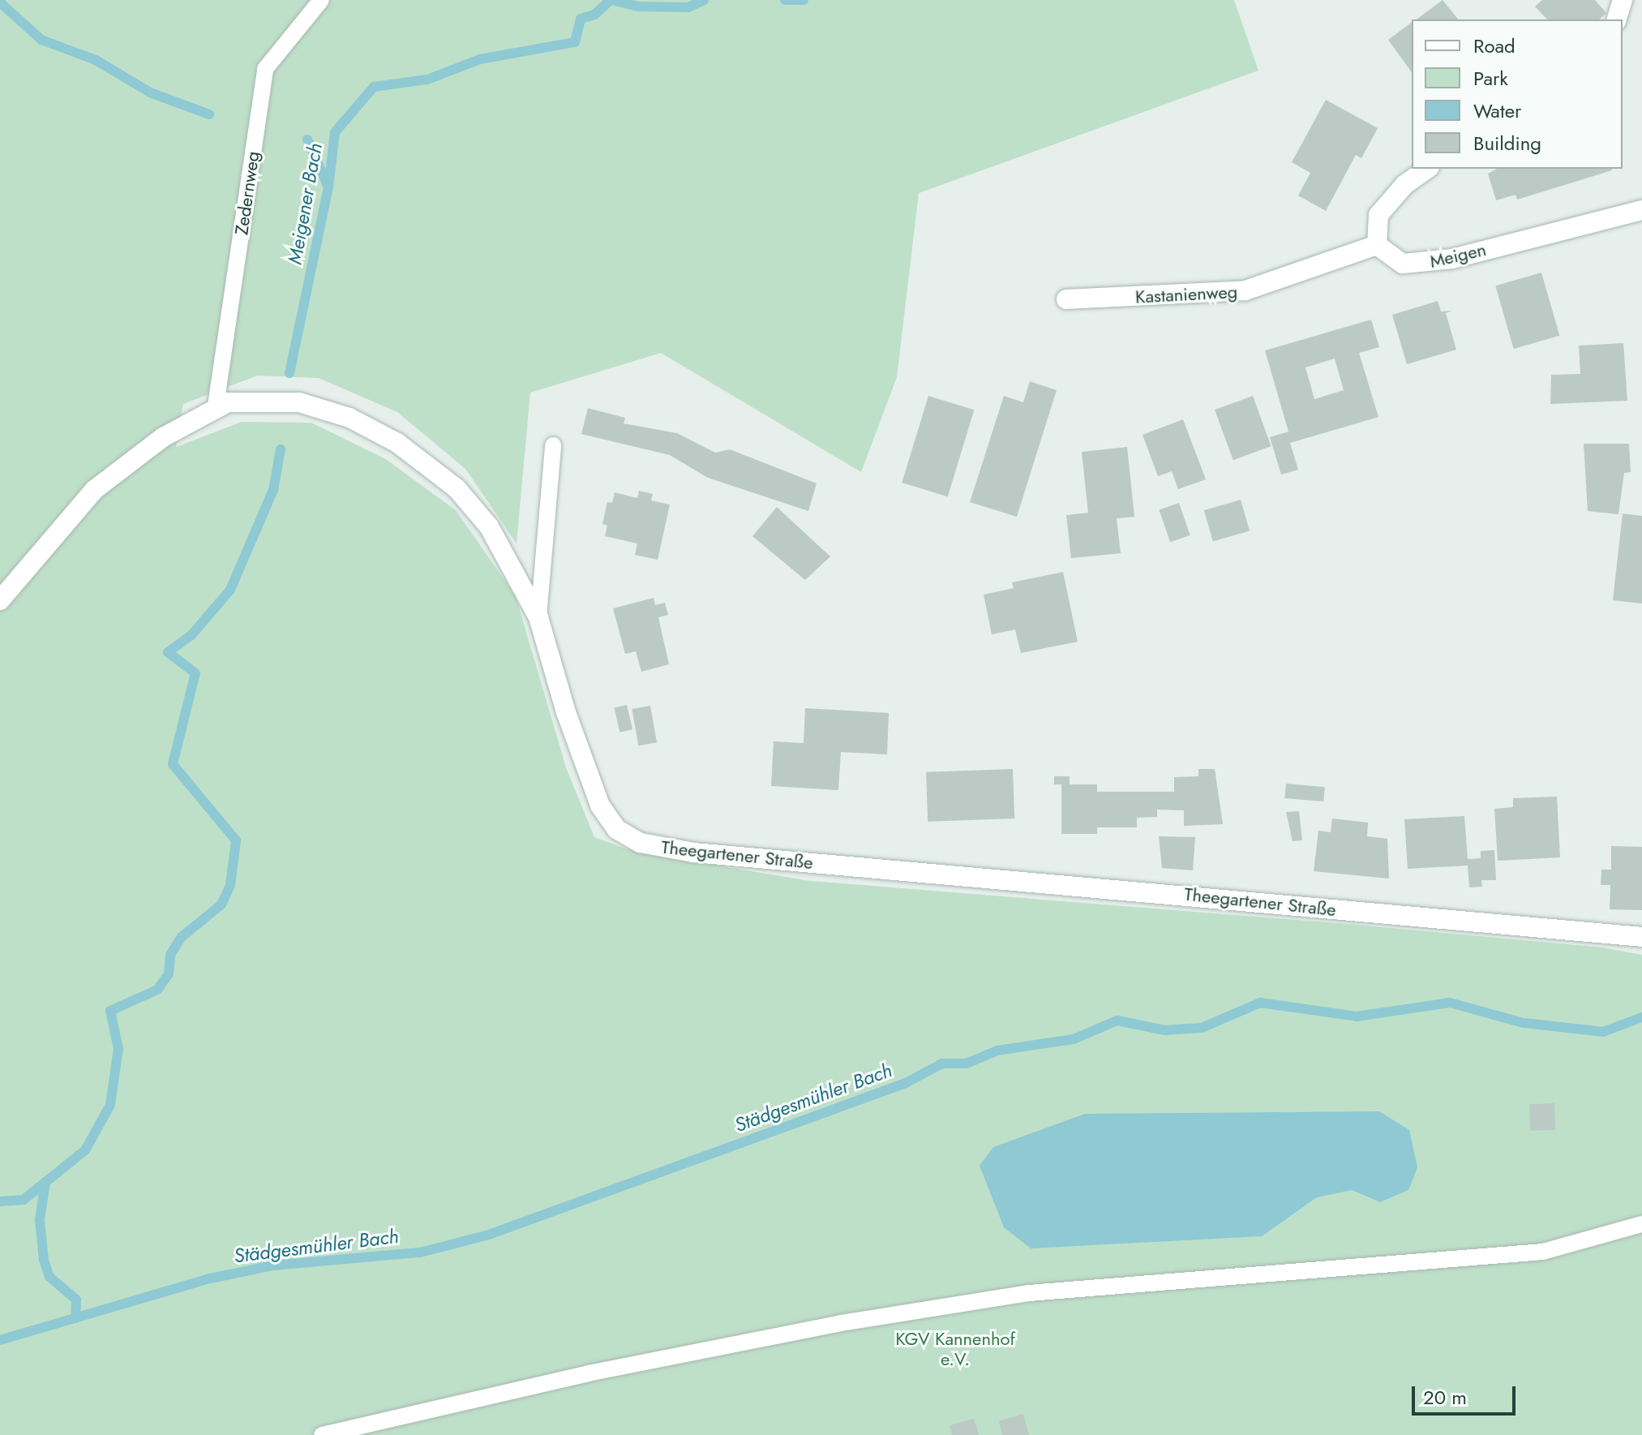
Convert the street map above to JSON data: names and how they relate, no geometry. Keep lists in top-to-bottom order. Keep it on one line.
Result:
{"streets":{"street":["Meigen","Kastanienweg","Theegartener Straße"],"lane":["Zedernweg"]},"crossings":[["Zedernweg","Theegartener Straße"],["Meigen","Kastanienweg"]],"water":["Meigener Bach","Städgesmühler Bach"],"parks":["KGV Kannenhof e.V."],"legend":["Road","Park","Water","Building"],"scale_bar":"20 m"}
